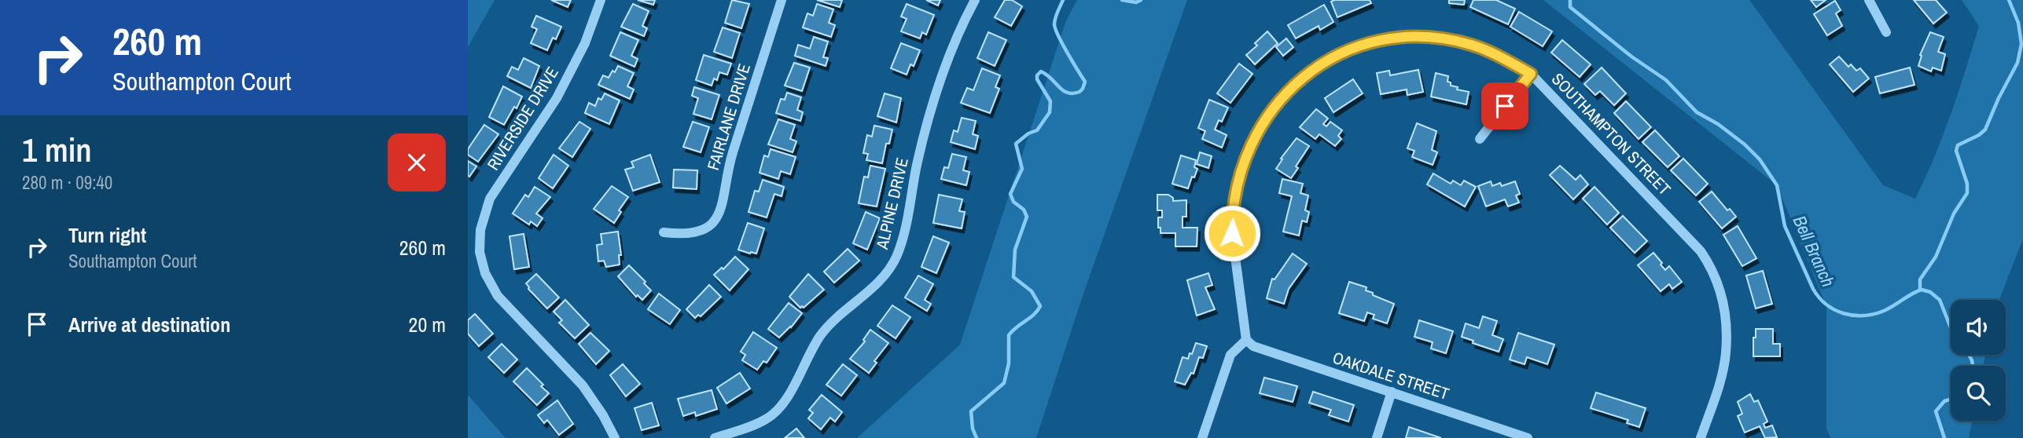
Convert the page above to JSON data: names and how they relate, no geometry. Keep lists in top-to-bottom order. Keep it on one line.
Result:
{"streets":{"street":["FAIRLANE DRIVE","RIVERSIDE DRIVE","SOUTHAMPTON STREET","ALPINE DRIVE","OAKDALE STREET"]},"crossings":[["SOUTHAMPTON STREET","OAKDALE STREET"]],"water":["Bell Branch"],"page":{"turn":["260 m","Southampton Court"],"heading":["1 min","280 m · 09:40"],"list":[{"name":"Turn right","note":"Southampton Court","value":"260 m"},{"name":"Arrive at destination","value":"20 m"}]}}
